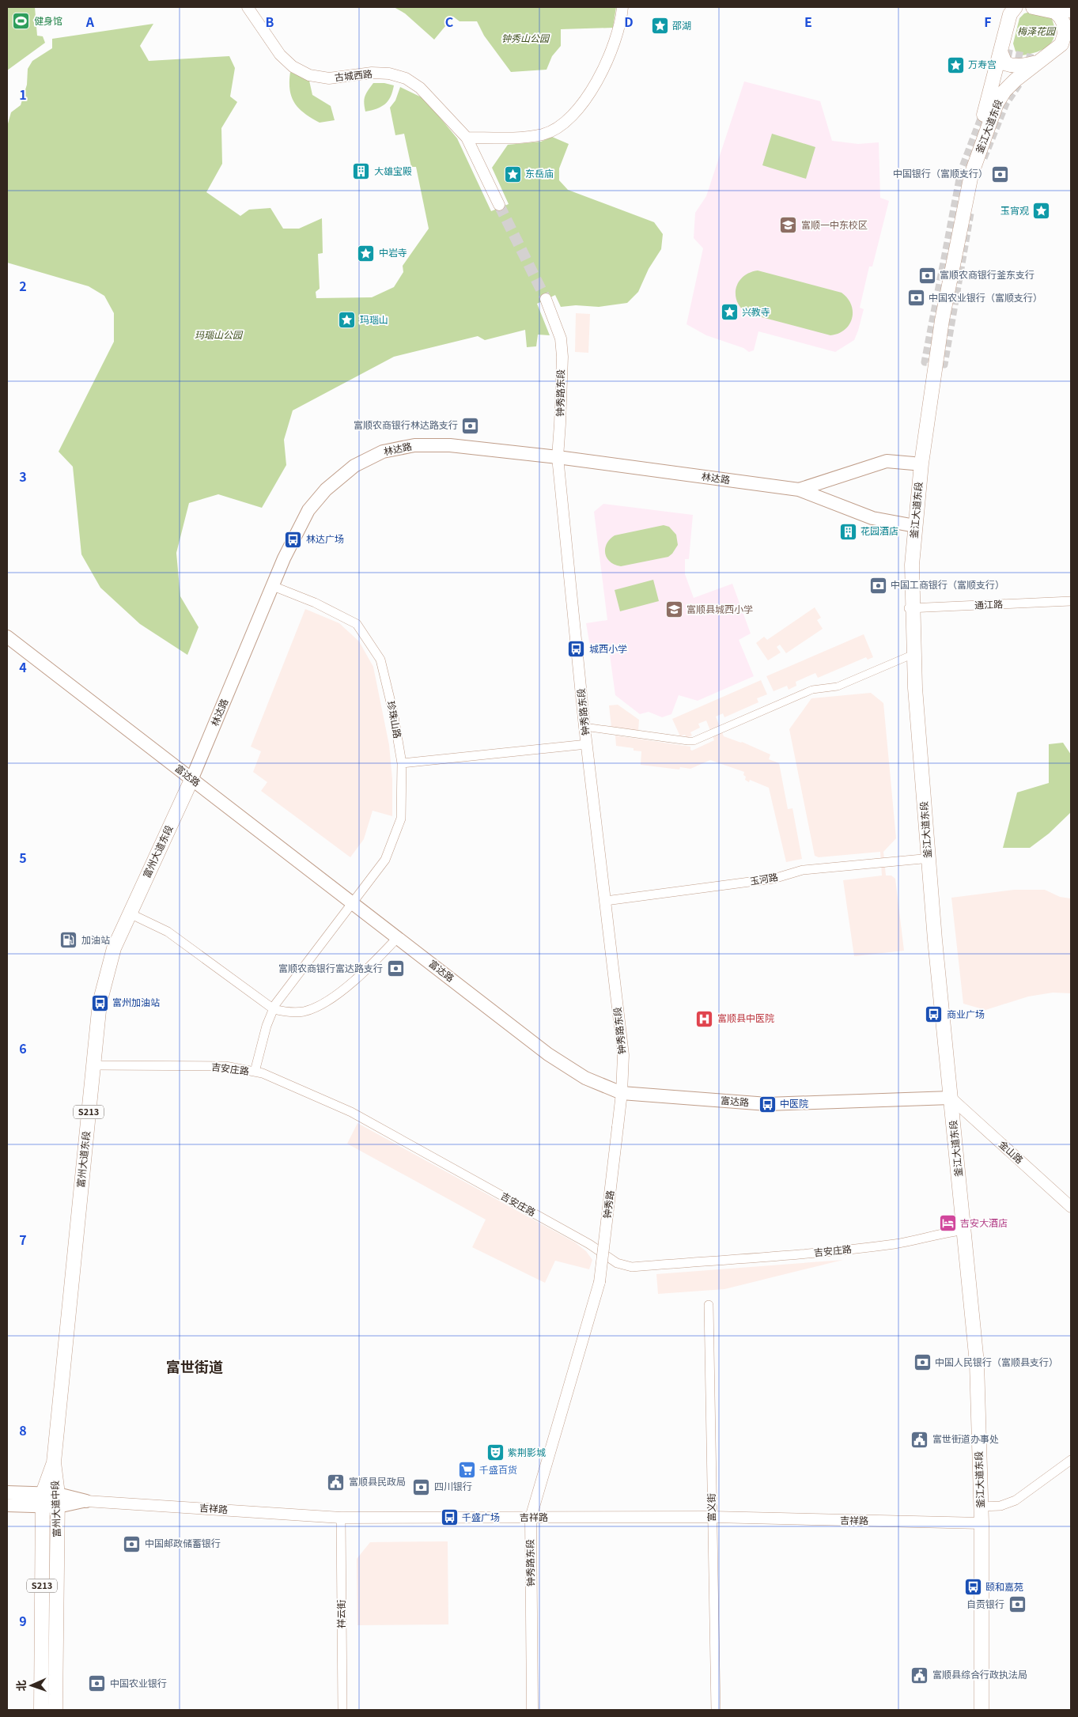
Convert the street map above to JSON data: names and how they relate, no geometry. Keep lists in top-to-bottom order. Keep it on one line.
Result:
{"streets":{"main road":["釜江大道东段","林达路","富达路","富州大道东段","S213","富州大道中段","吉祥路"],"street":["古城西路","钟秀路东段","通江路","珍珠山路","玉河路","吉安庄路","金山路","钟秀路","富义街","祥云街"]},"crossings":[["釜江大道东段","通江路"],["釜江大道东段","富达路"],["釜江大道东段","玉河路"],["釜江大道东段","吉安庄路"],["釜江大道东段","金山路"],["釜江大道东段","吉祥路"],["钟秀路东段","林达路"],["钟秀路东段","富达路"],["钟秀路东段","玉河路"],["钟秀路东段","钟秀路"],["钟秀路东段","吉祥路"],["林达路","珍珠山路"],["林达路","富达路"],["林达路","富州大道东段"],["珍珠山路","富达路"],["珍珠山路","吉安庄路"],["富达路","富州大道东段"],["富达路","金山路"],["富州大道东段","吉安庄路"],["富州大道东段","富州大道中段"],["富义街","吉祥路"],["富州大道中段","吉祥路"],["吉祥路","祥云街"]],"districts":["富世街道"],"parks":["梅泽花园","钟秀山公园","玛瑙山公园"],"places":{"sports":["健身馆"],"place":["邵湖","万寿宫","东岳庙","玉宵观","中岩寺","兴教寺","玛瑙山"],"building":["大雄宝殿","花园酒店"],"bank":["中国银行（富顺支行）","富顺农商银行釜东支行","中国农业银行（富顺支行）","富顺农商银行林达路支行","中国工商银行（富顺支行）","富顺农商银行富达路支行","中国人民银行（富顺县支行）","四川银行","中国邮政储蓄银行","自贡银行","中国农业银行"],"school or university":["富顺一中东校区","富顺县城西小学"],"bus stop":["林达广场","城西小学","富州加油站","商业广场","中医院","千盛广场","颐和嘉苑"],"fuel station":["加油站"],"hospital":["富顺县中医院"],"hotel":["吉安大酒店"],"public building":["富世街道办事处","富顺县民政局","富顺县综合行政执法局"],"theatre":["紫荆影城"],"supermarket":["千盛百货"]},"north":"left","grid":{"columns":["A","B","C","D","E","F"],"rows":["1","2","3","4","5","6","7","8","9"]}}
